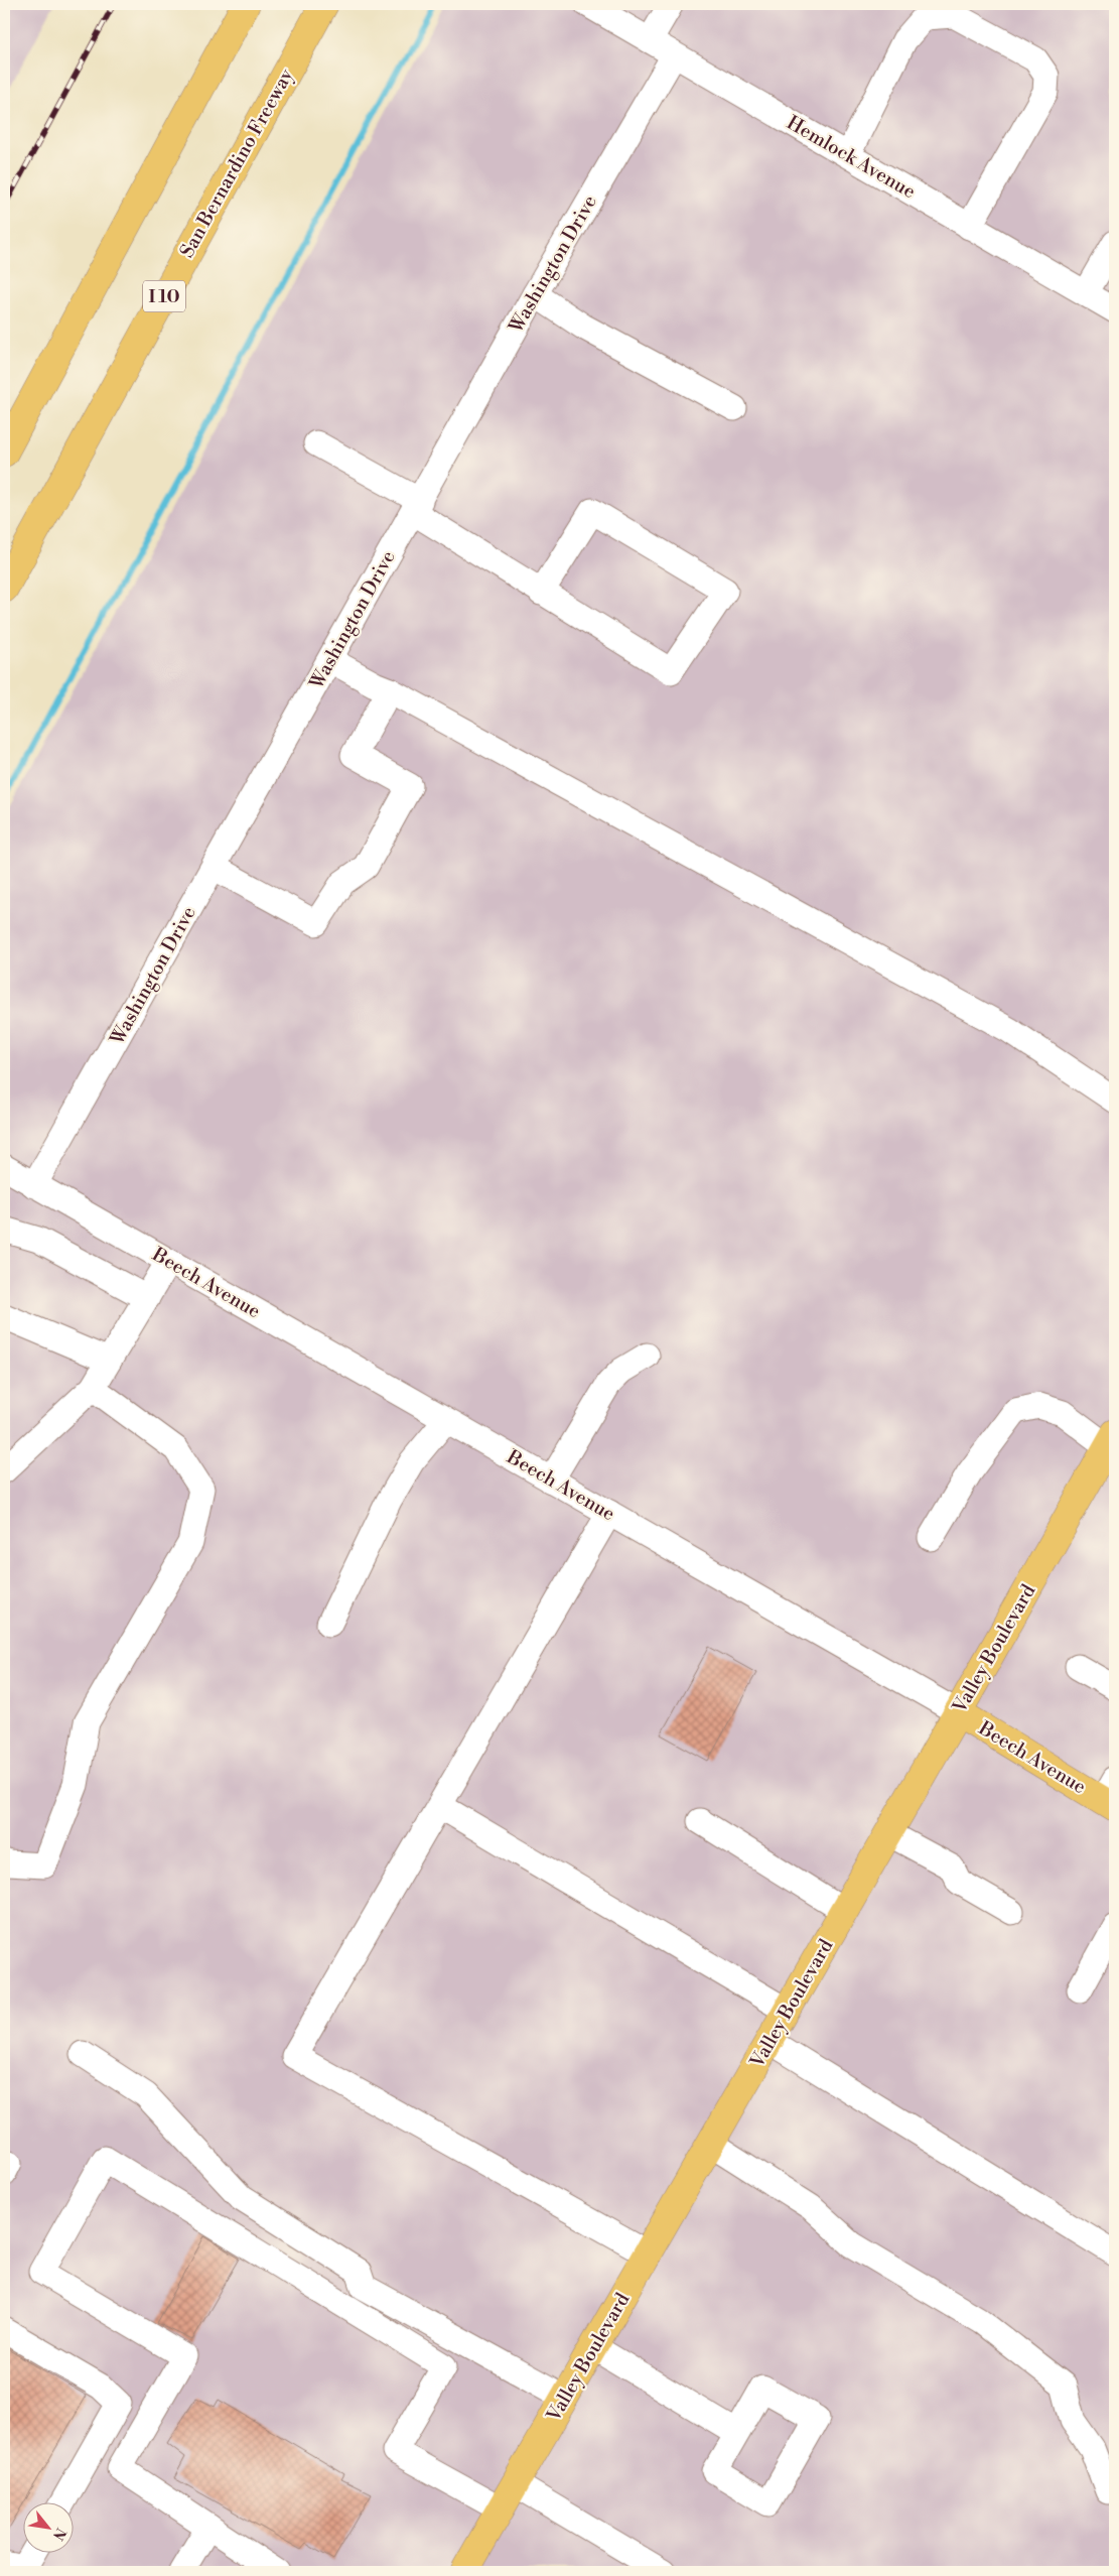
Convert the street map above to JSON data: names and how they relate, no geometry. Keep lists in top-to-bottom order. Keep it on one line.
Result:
{"streets":{"main road":["San Bernardino Freeway","I 10","Beech Avenue","Valley Boulevard"],"street":["Hemlock Avenue","Washington Drive"]},"crossings":[["Hemlock Avenue","Washington Drive"],["Washington Drive","Beech Avenue"],["Beech Avenue","Valley Boulevard"]],"north":"bottom right"}
